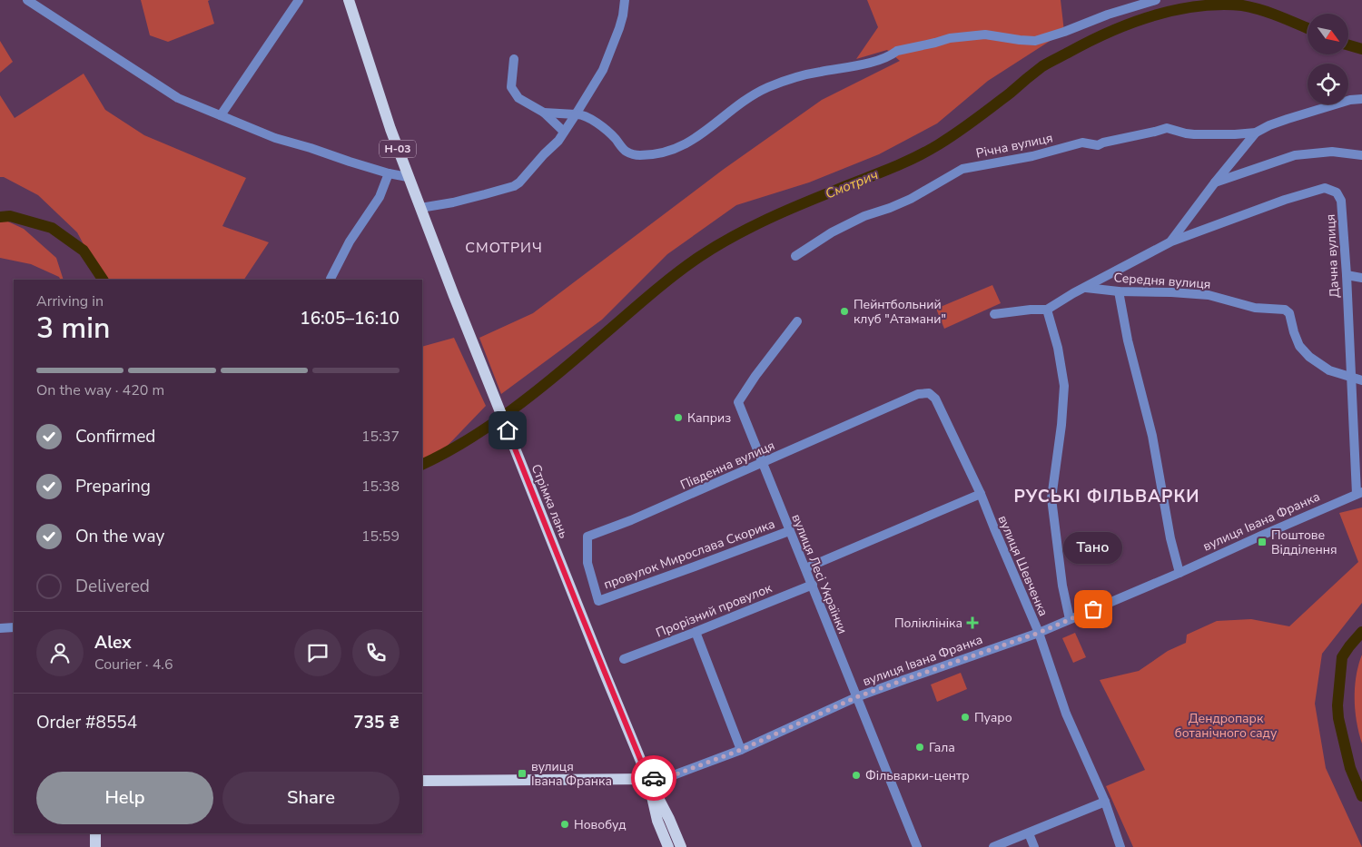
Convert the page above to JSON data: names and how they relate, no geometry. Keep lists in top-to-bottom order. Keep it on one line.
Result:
{"streets":{"main road":["Н-03","Стрімка лань","вулиця Івана Франка"],"street":["Річна вулиця","Дачна вулиця","Середня вулиця","Південна вулиця","провулок Мирослава Скорика","вулиця Шевченка","вулиця Лесі Українки","Прорізний провулок"]},"crossings":[["Річна вулиця","Дачна вулиця"],["Річна вулиця","Середня вулиця"],["Н-03","Стрімка лань"],["Дачна вулиця","Середня вулиця"],["Дачна вулиця","вулиця Івана Франка"],["Південна вулиця","провулок Мирослава Скорика"],["Південна вулиця","вулиця Шевченка"],["Південна вулиця","вулиця Лесі Українки"],["Стрімка лань","вулиця Івана Франка"],["вулиця Івана Франка","вулиця Шевченка"],["вулиця Івана Франка","вулиця Лесі Українки"],["провулок Мирослава Скорика","вулиця Лесі Українки"],["вулиця Лесі Українки","Прорізний провулок"]],"districts":["СМОТРИЧ","РУСЬКІ ФІЛЬВАРКИ"],"water":["Смотрич"],"parks":["Дендропарк ботанічного саду"],"places":{"other":["Пейнтбольний клуб \"Атамани\"","Каприз","Тано","Пуаро","Гала","Фільварки-центр","Новобуд"],"transit":["Поштове Відділення","вулиця Івана Франка"],"health":["Поліклініка"]},"north":"bottom right","page":{"heading":["3 min","Arriving in","16:05–16:10"],"panel":["Alex","Courier · 4.6","Order #8554","735 ₴"],"bar":"On the way · 420 m","list":[["Confirmed","15:37"],["Preparing","15:38"],["On the way","15:59"],"Delivered"],"bubble":"Тано","buttons":["Help","Share"]}}
